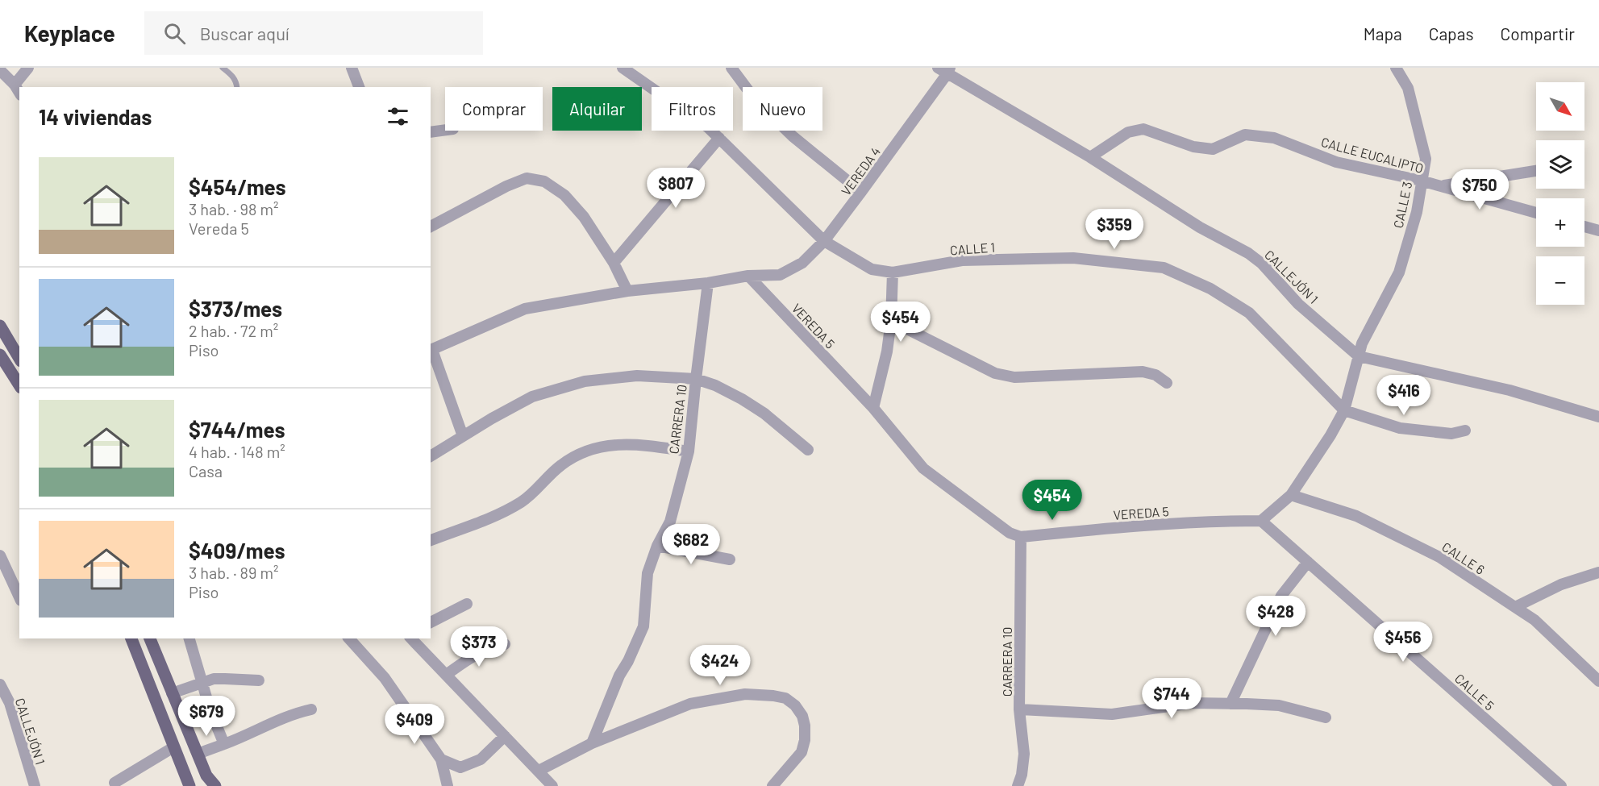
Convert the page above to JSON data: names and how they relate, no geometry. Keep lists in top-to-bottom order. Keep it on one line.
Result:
{"streets":{"street":["CALLE EUCALIPTO","VEREDA 4","CALLE 3","CALLE 1","CALLEJÓN 1","VEREDA 5","CARRERA 10","CALLE 6","CALLE 5"]},"crossings":[["CALLE EUCALIPTO","CALLE 3"],["CALLE EUCALIPTO","CALLEJÓN 1"],["VEREDA 4","CALLE 1"],["VEREDA 4","CALLEJÓN 1"],["VEREDA 4","VEREDA 5"],["VEREDA 4","CARRERA 10"],["CALLE 3","CALLEJÓN 1"],["VEREDA 5","CARRERA 10"],["VEREDA 5","CALLE 5"]],"north":"bottom right","page":{"header":"Keyplace","search":"Buscar aquí","nav":["Mapa","Capas","Compartir"],"map_buttons":["+","−"],"chip":["Comprar","Alquilar","Filtros","Nuevo"],"heading":"14 viviendas","list":[{"name":"$454/mes","note":"3 hab. · 98 m² · Vereda 5"},{"name":"$373/mes","note":"2 hab. · 72 m² · Piso"},{"name":"$744/mes","note":"4 hab. · 148 m² · Casa"},{"name":"$409/mes","note":"3 hab. · 89 m² · Piso"}],"price":["$807","$750","$359","$454","$416","$454","$682","$428","$456","$373","$424","$744","$679","$409"]}}
